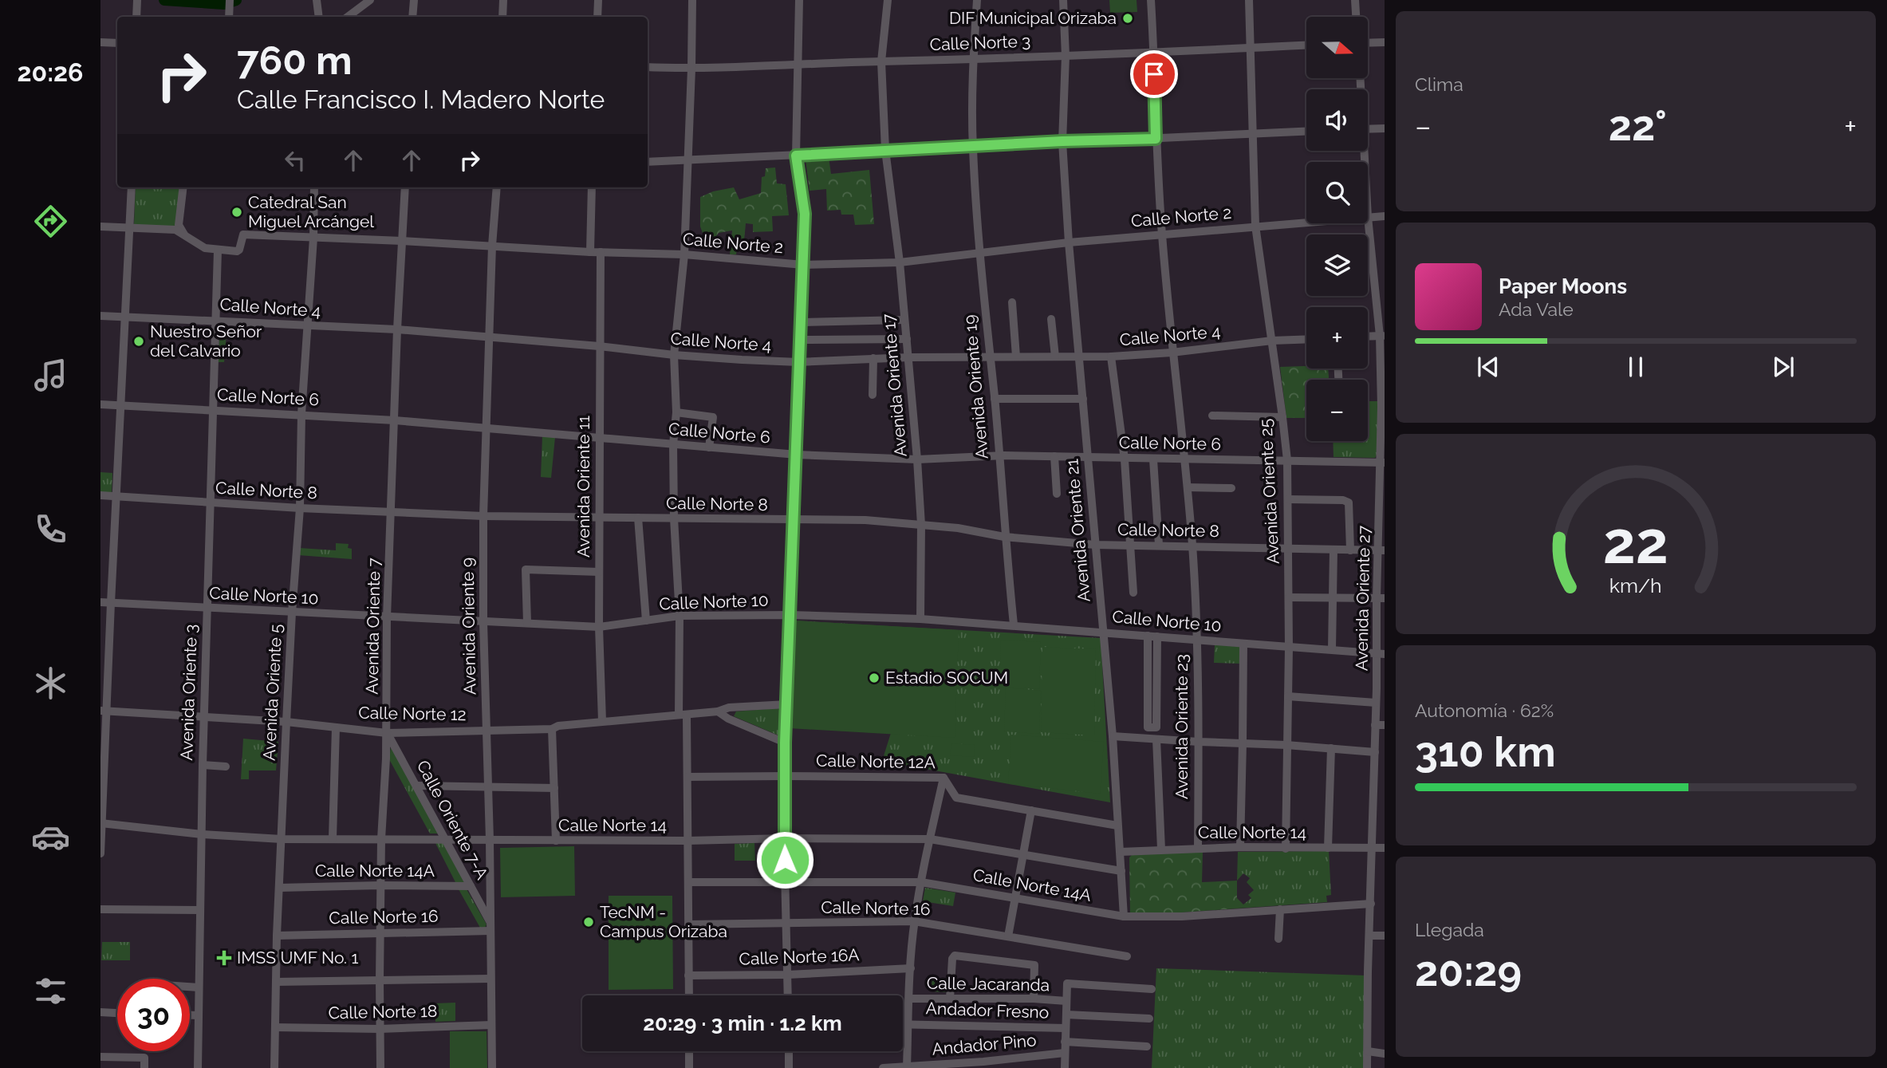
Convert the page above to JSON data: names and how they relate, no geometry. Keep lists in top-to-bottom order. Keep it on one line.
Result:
{"streets":{"street":["Calle Norte 3","Calle Norte 2","Calle Norte 4","Avenida Oriente 17","Avenida Oriente 19","Calle Norte 6","Avenida Oriente 11","Calle Norte 8","Avenida Oriente 25","Avenida Oriente 21","Calle Norte 10","Avenida Oriente 27","Avenida Oriente 7","Avenida Oriente 9","Avenida Oriente 3","Avenida Oriente 5","Calle Norte 12","Avenida Oriente 23","Calle Norte 12A","Calle Oriente 7-A","Calle Norte 14","Calle Norte 14A","Calle Norte 16","Calle Norte 16A","Calle Jacaranda","Andador Fresno","Calle Norte 18","Andador Pino"]},"crossings":[["Calle Norte 3","Avenida Oriente 17"],["Calle Norte 3","Avenida Oriente 19"],["Calle Norte 3","Avenida Oriente 25"],["Calle Norte 3","Avenida Oriente 21"],["Calle Norte 3","Avenida Oriente 23"],["Calle Norte 2","Avenida Oriente 17"],["Calle Norte 2","Avenida Oriente 19"],["Calle Norte 2","Avenida Oriente 11"],["Calle Norte 2","Avenida Oriente 25"],["Calle Norte 2","Avenida Oriente 21"],["Calle Norte 2","Avenida Oriente 27"],["Calle Norte 2","Avenida Oriente 7"],["Calle Norte 2","Avenida Oriente 9"],["Calle Norte 2","Avenida Oriente 3"],["Calle Norte 2","Avenida Oriente 5"],["Calle Norte 2","Avenida Oriente 23"],["Calle Norte 4","Avenida Oriente 17"],["Calle Norte 4","Avenida Oriente 19"],["Calle Norte 4","Avenida Oriente 11"],["Calle Norte 4","Avenida Oriente 25"],["Calle Norte 4","Avenida Oriente 21"],["Calle Norte 4","Avenida Oriente 7"],["Calle Norte 4","Avenida Oriente 9"],["Calle Norte 4","Avenida Oriente 3"],["Calle Norte 4","Avenida Oriente 5"],["Calle Norte 4","Avenida Oriente 23"],["Avenida Oriente 17","Calle Norte 6"],["Avenida Oriente 17","Calle Norte 8"],["Avenida Oriente 17","Calle Norte 10"],["Avenida Oriente 19","Calle Norte 6"],["Avenida Oriente 19","Calle Norte 8"],["Avenida Oriente 19","Calle Norte 10"],["Calle Norte 6","Avenida Oriente 11"],["Calle Norte 6","Avenida Oriente 25"],["Calle Norte 6","Avenida Oriente 21"],["Calle Norte 6","Avenida Oriente 27"],["Calle Norte 6","Avenida Oriente 7"],["Calle Norte 6","Avenida Oriente 9"],["Calle Norte 6","Avenida Oriente 3"],["Calle Norte 6","Avenida Oriente 5"],["Calle Norte 6","Avenida Oriente 23"],["Avenida Oriente 11","Calle Norte 8"],["Avenida Oriente 11","Calle Norte 10"],["Avenida Oriente 11","Calle Norte 12"],["Calle Norte 8","Avenida Oriente 25"],["Calle Norte 8","Avenida Oriente 21"],["Calle Norte 8","Avenida Oriente 27"],["Calle Norte 8","Avenida Oriente 7"],["Calle Norte 8","Avenida Oriente 9"],["Calle Norte 8","Avenida Oriente 3"],["Calle Norte 8","Avenida Oriente 5"],["Calle Norte 8","Avenida Oriente 23"],["Avenida Oriente 25","Calle Norte 10"],["Avenida Oriente 25","Calle Norte 14"],["Avenida Oriente 21","Calle Norte 10"],["Avenida Oriente 21","Calle Norte 12A"],["Avenida Oriente 21","Calle Norte 14"],["Avenida Oriente 21","Calle Norte 14A"],["Calle Norte 10","Avenida Oriente 27"],["Calle Norte 10","Avenida Oriente 7"],["Calle Norte 10","Avenida Oriente 9"],["Calle Norte 10","Avenida Oriente 3"],["Calle Norte 10","Avenida Oriente 5"],["Calle Norte 10","Avenida Oriente 23"],["Avenida Oriente 27","Calle Norte 14"],["Avenida Oriente 27","Calle Norte 14A"],["Avenida Oriente 7","Calle Norte 12"],["Avenida Oriente 7","Calle Oriente 7-A"],["Avenida Oriente 7","Calle Norte 14"],["Avenida Oriente 7","Calle Norte 14A"],["Avenida Oriente 7","Calle Norte 16"],["Avenida Oriente 7","Calle Norte 18"],["Avenida Oriente 9","Calle Norte 12"],["Avenida Oriente 9","Calle Oriente 7-A"],["Avenida Oriente 9","Calle Norte 14"],["Avenida Oriente 9","Calle Norte 16"],["Avenida Oriente 9","Calle Norte 18"],["Avenida Oriente 3","Calle Norte 12"],["Avenida Oriente 3","Calle Norte 14"],["Avenida Oriente 5","Calle Norte 12"],["Avenida Oriente 5","Calle Norte 14"],["Avenida Oriente 5","Calle Norte 14A"],["Avenida Oriente 5","Calle Norte 16"],["Avenida Oriente 5","Calle Norte 18"],["Calle Norte 12","Calle Oriente 7-A"],["Avenida Oriente 23","Calle Norte 14"],["Calle Oriente 7-A","Calle Norte 14"],["Calle Oriente 7-A","Calle Norte 14A"],["Calle Oriente 7-A","Calle Norte 16"]],"places":{"other":["DIF Municipal Orizaba","Catedral San Miguel Arcángel","Nuestro Señor del Calvario","Estadio SOCUM","TecNM - Campus Orizaba"],"health":["IMSS UMF No. 1"]},"north":"right","page":{"tabs":"20:26","tile":["Clima",["Autonomía · 62%","310 km"],["Llegada","20:29"]],"map_buttons":["+","−"],"turn":["760 m","Calle Francisco I. Madero Norte"],"heat":["−","22°","+"],"song":["Paper Moons","Ada Vale"],"limit":"30","trip":"20:29 · 3 min · 1.2 km","gauge":["22","km/h"]}}
